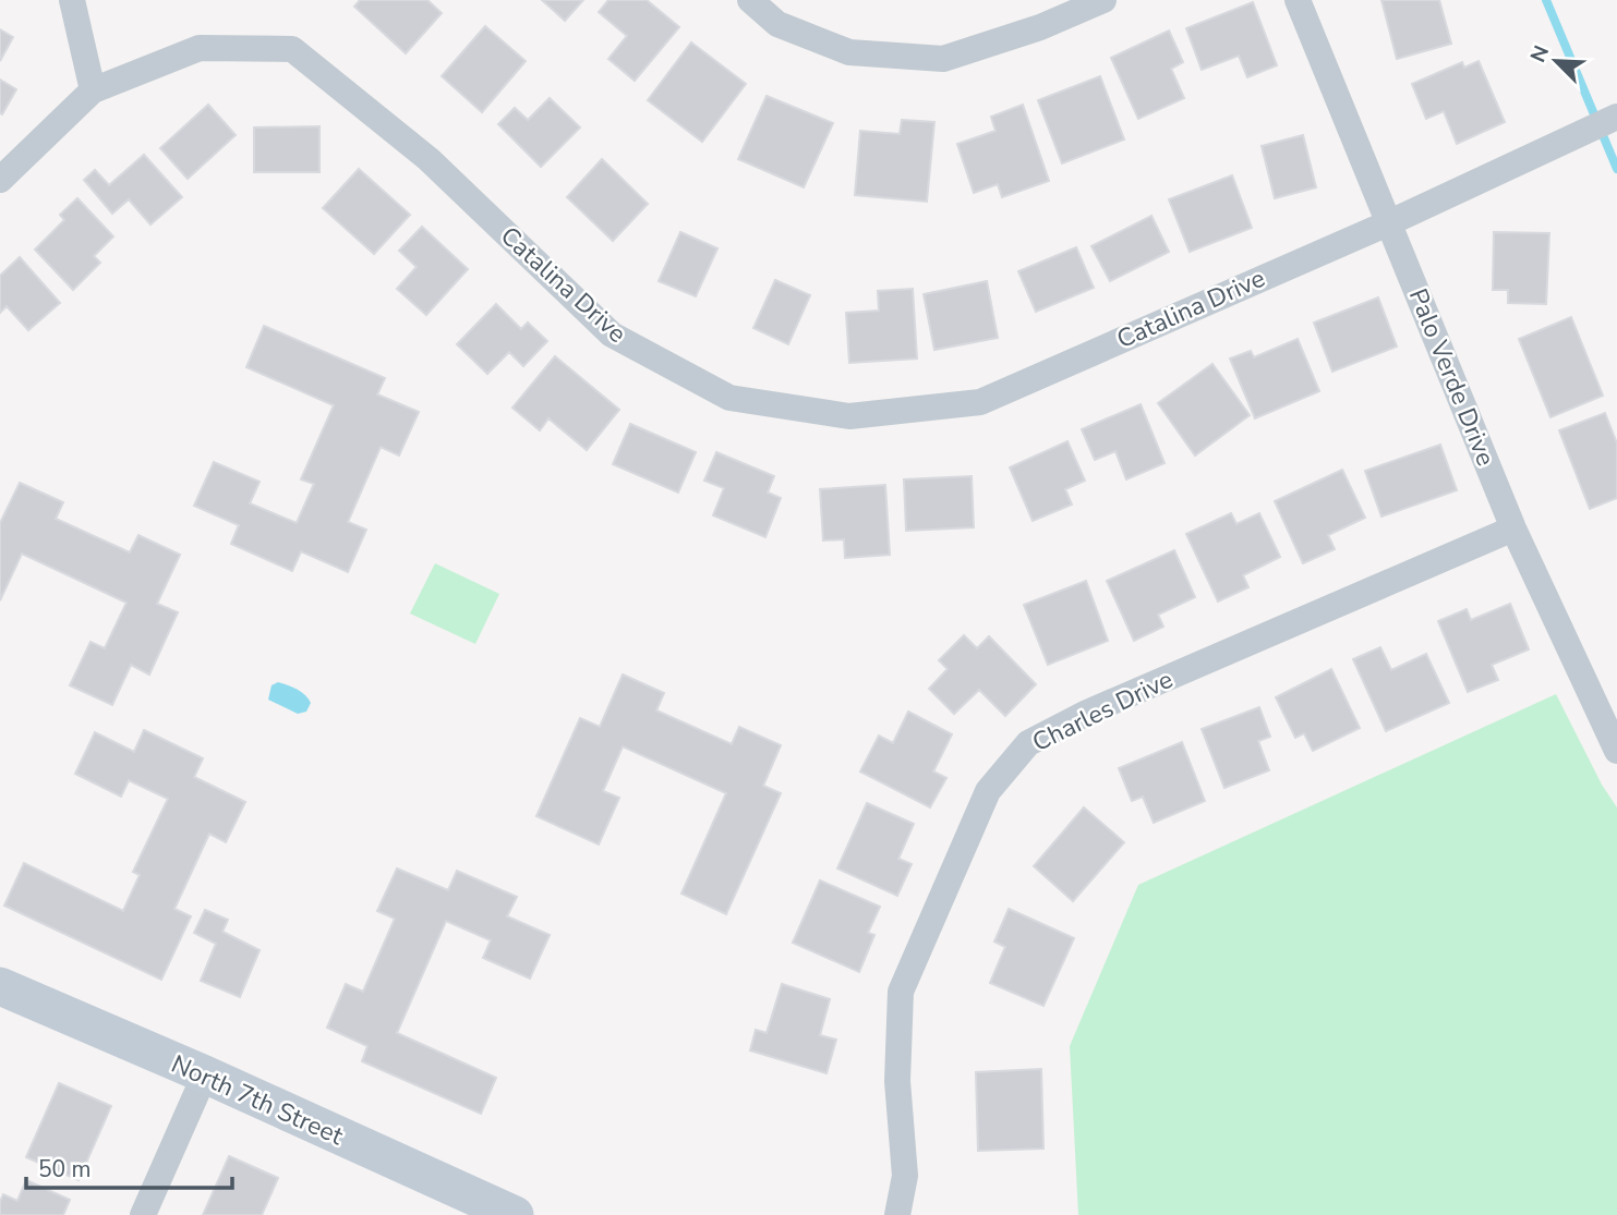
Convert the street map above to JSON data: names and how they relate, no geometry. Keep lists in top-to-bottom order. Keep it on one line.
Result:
{"streets":{"main road":["North 7th Street"],"street":["Catalina Drive","Palo Verde Drive","Charles Drive"]},"crossings":[["Catalina Drive","Palo Verde Drive"],["Palo Verde Drive","Charles Drive"]],"scale_bar":"50 m","north":"top left"}
